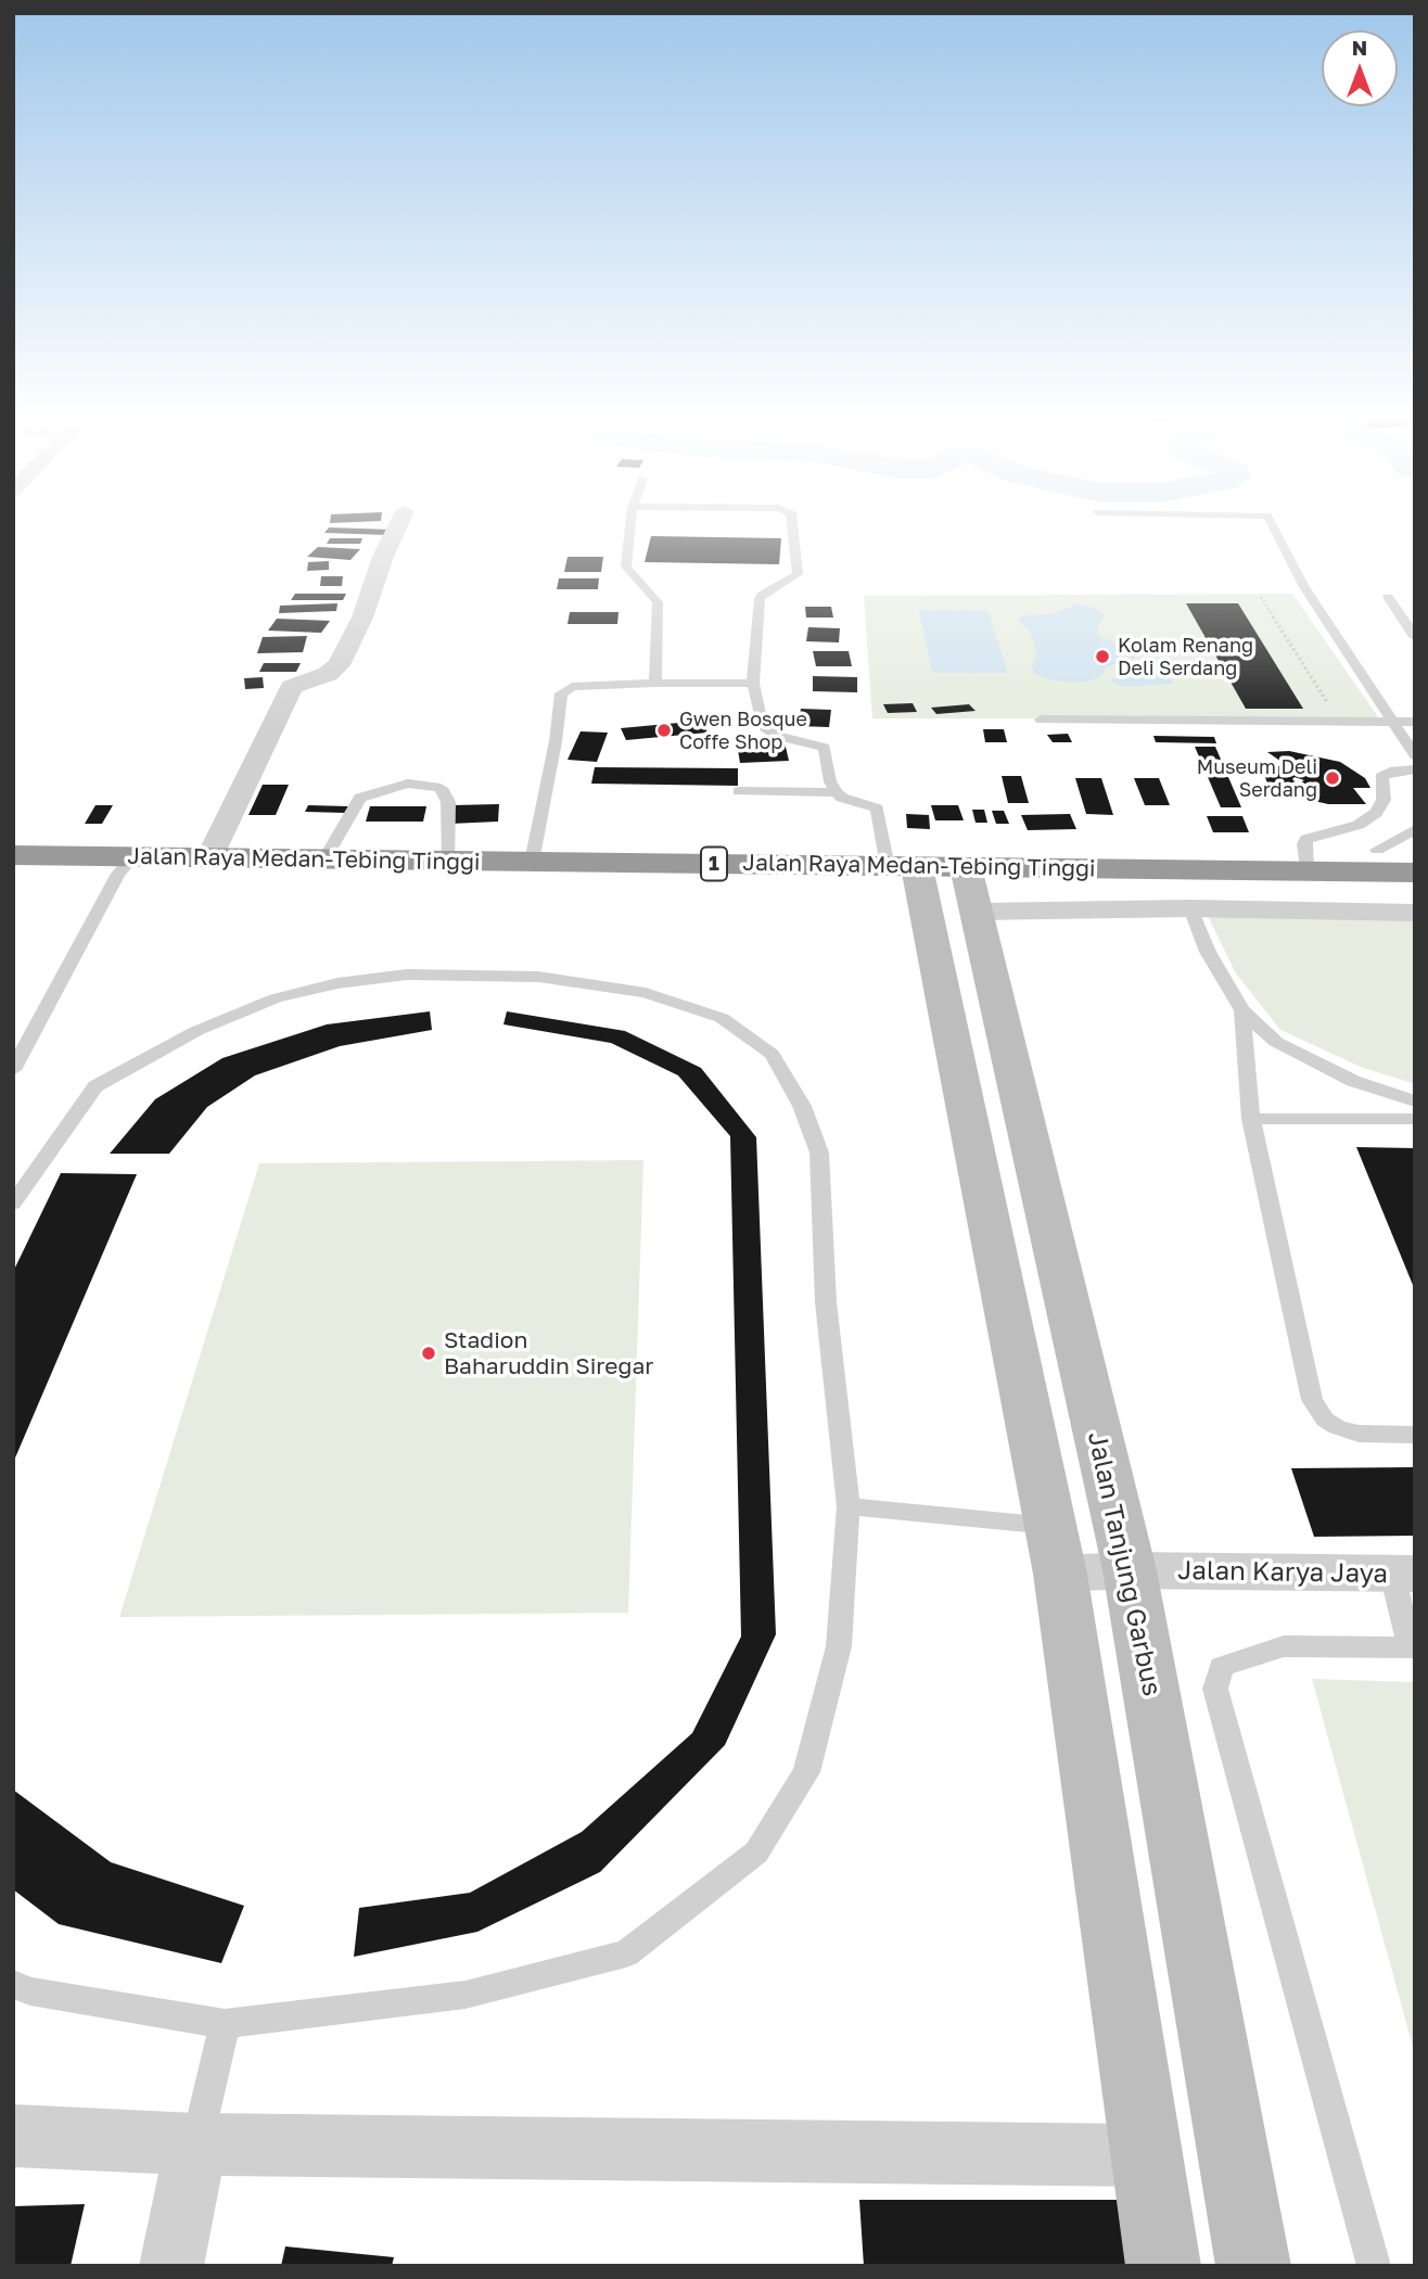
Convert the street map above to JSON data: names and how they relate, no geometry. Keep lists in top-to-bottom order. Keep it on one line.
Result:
{"streets":{"highway":["Jalan Raya Medan-Tebing Tinggi","1"],"street":["Jalan Tanjung Garbus","Jalan Karya Jaya"]},"crossings":[["Jalan Raya Medan-Tebing Tinggi","Jalan Tanjung Garbus"],["Jalan Tanjung Garbus","Jalan Karya Jaya"]],"places":["Kolam Renang Deli Serdang","Gwen Bosque Coffe Shop","Museum Deli Serdang","Stadion Baharuddin Siregar"],"north":"top"}
